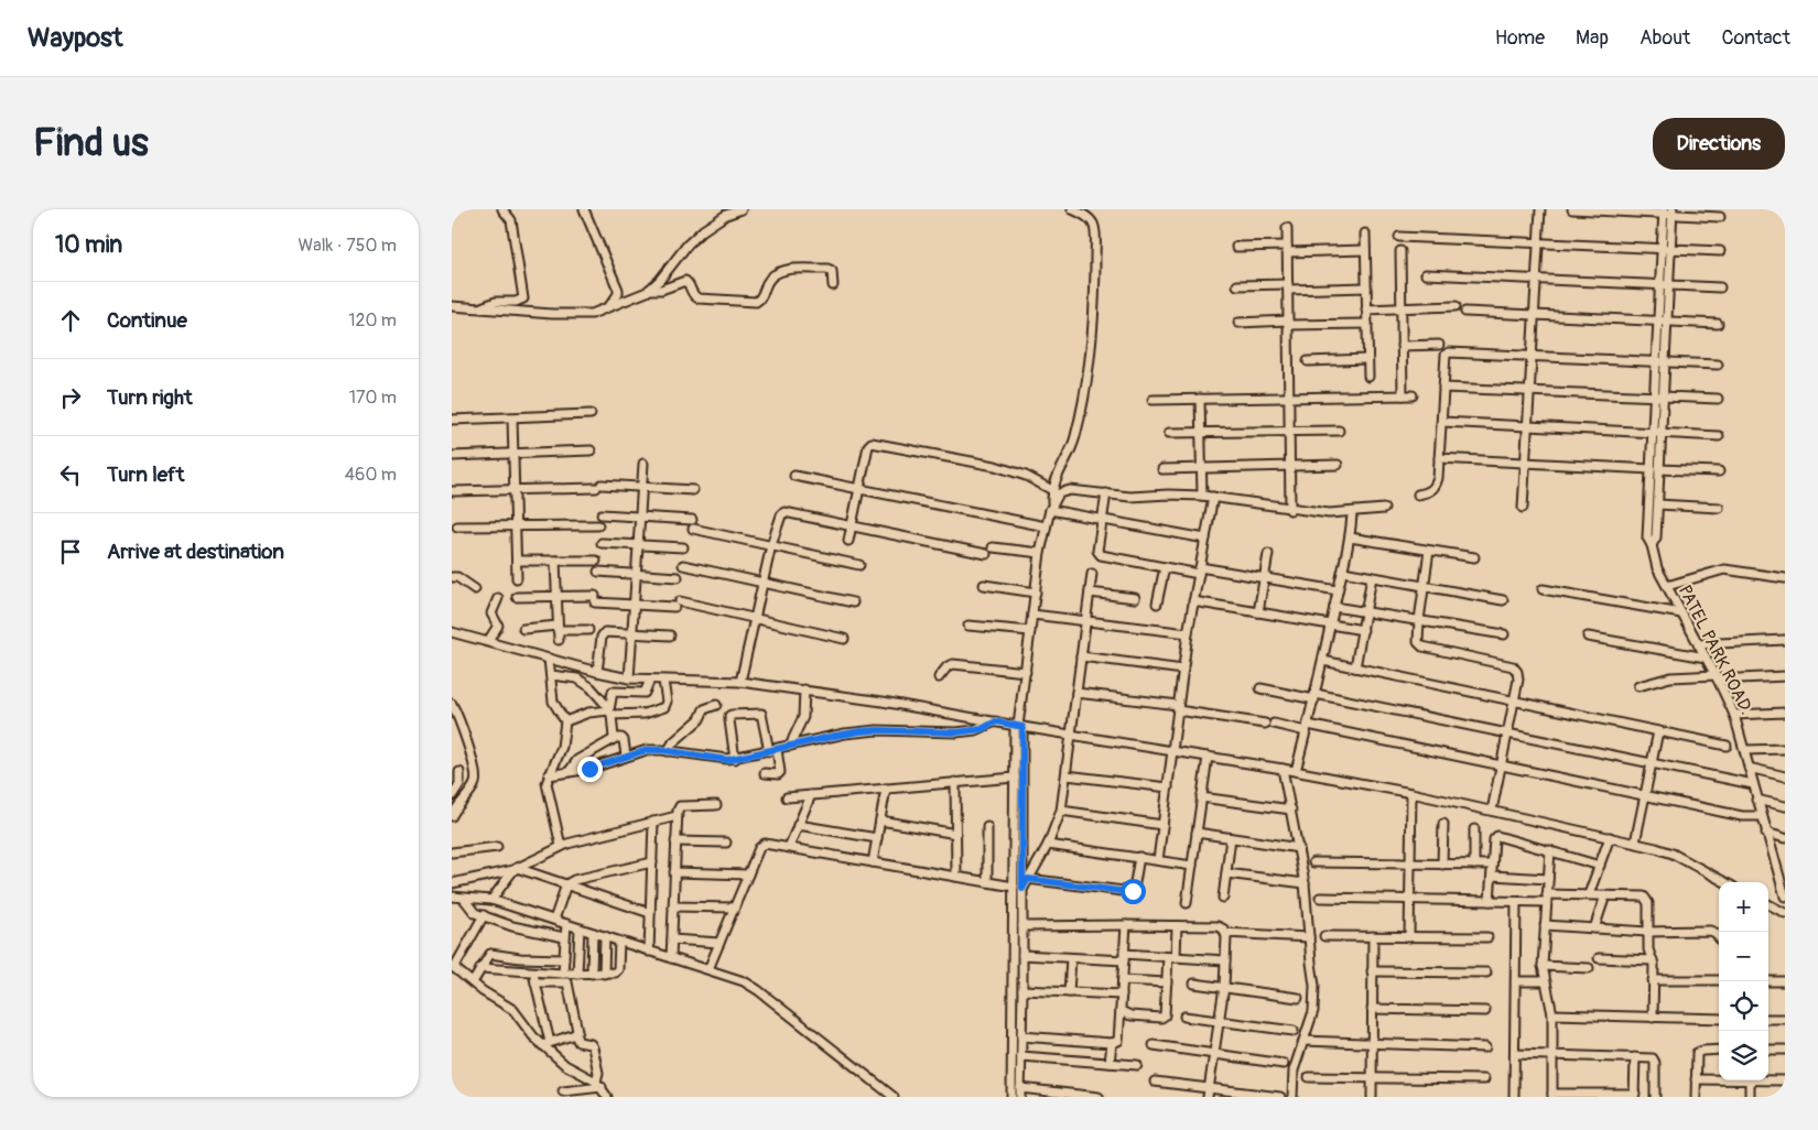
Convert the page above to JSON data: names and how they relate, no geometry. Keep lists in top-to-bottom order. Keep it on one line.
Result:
{"streets":{"street":["PATEL PARK ROAD."]},"page":{"header":"Waypost","nav":["Home","Map","About","Contact"],"buttons":"Directions","title":"Find us","heading":["10 min","Walk · 750 m"],"list":[["Continue","120 m"],["Turn right","170 m"],["Turn left","460 m"],"Arrive at destination"],"map_buttons":["+","−"]}}
